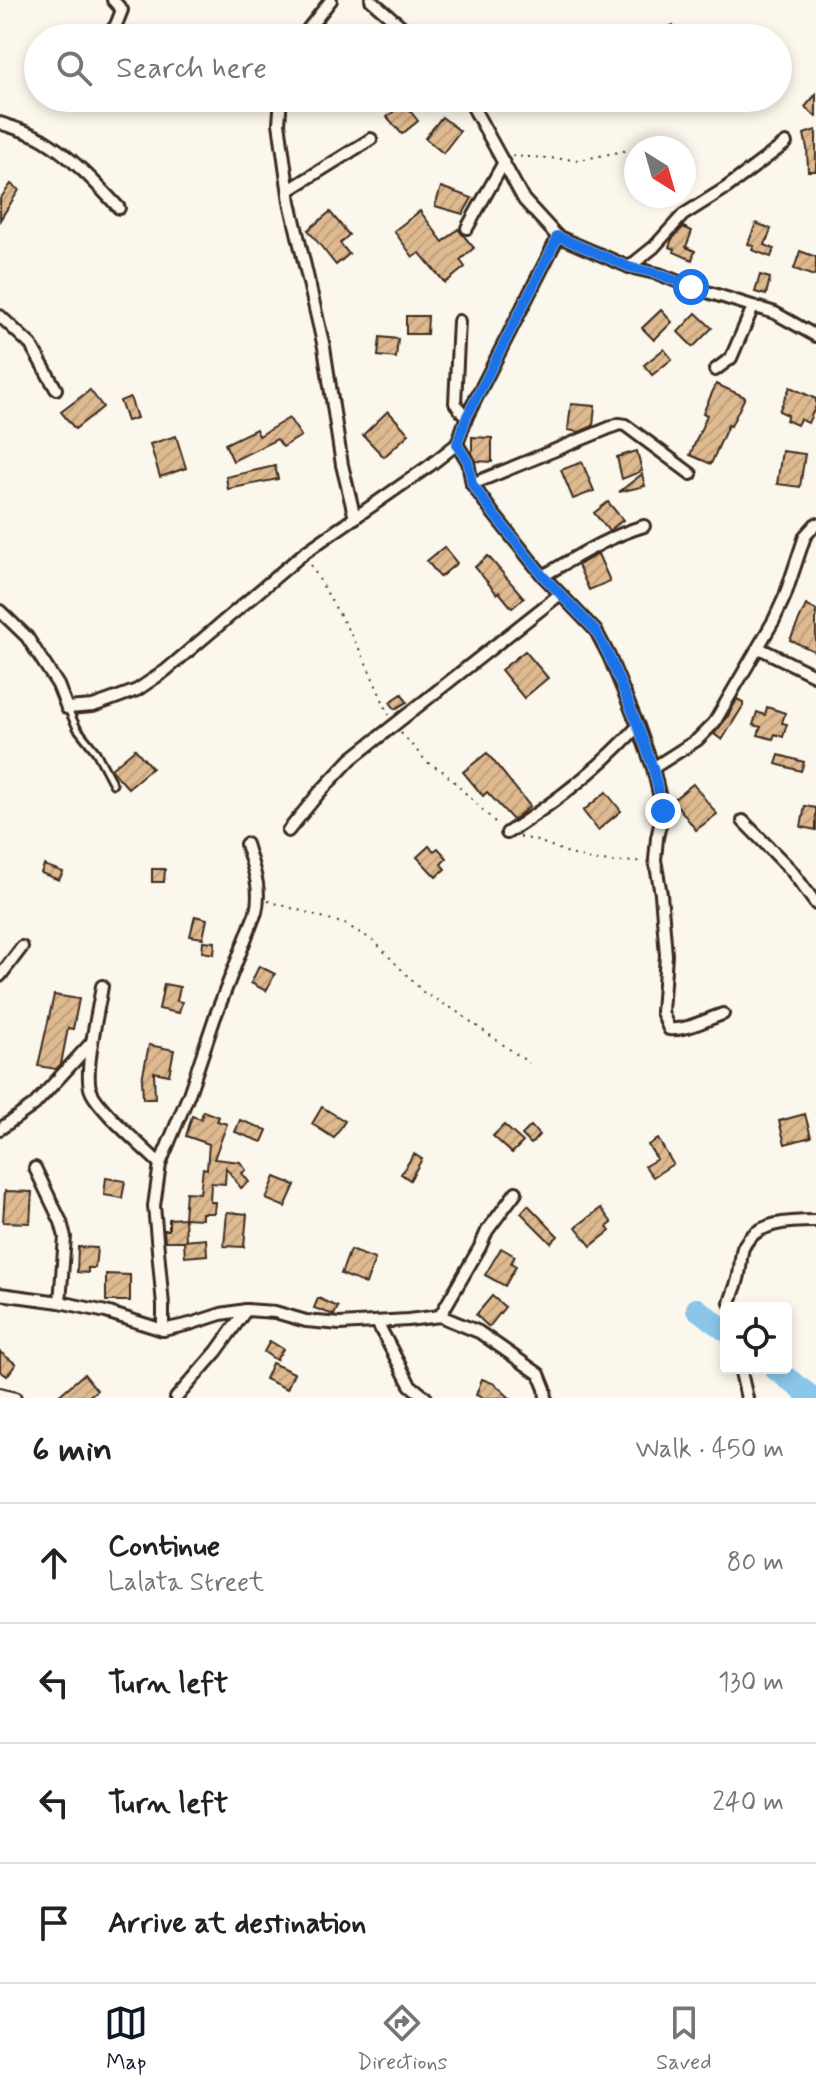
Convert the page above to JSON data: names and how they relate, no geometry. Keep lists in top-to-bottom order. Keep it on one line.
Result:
{"north":"bottom right","page":{"search":"Search here","heading":["6 min","Walk · 450 m"],"list":[["Continue","Lalata Street","80 m"],["Turn left","130 m"],["Turn left","240 m"],"Arrive at destination"],"nav":["Map","Directions","Saved"]}}
